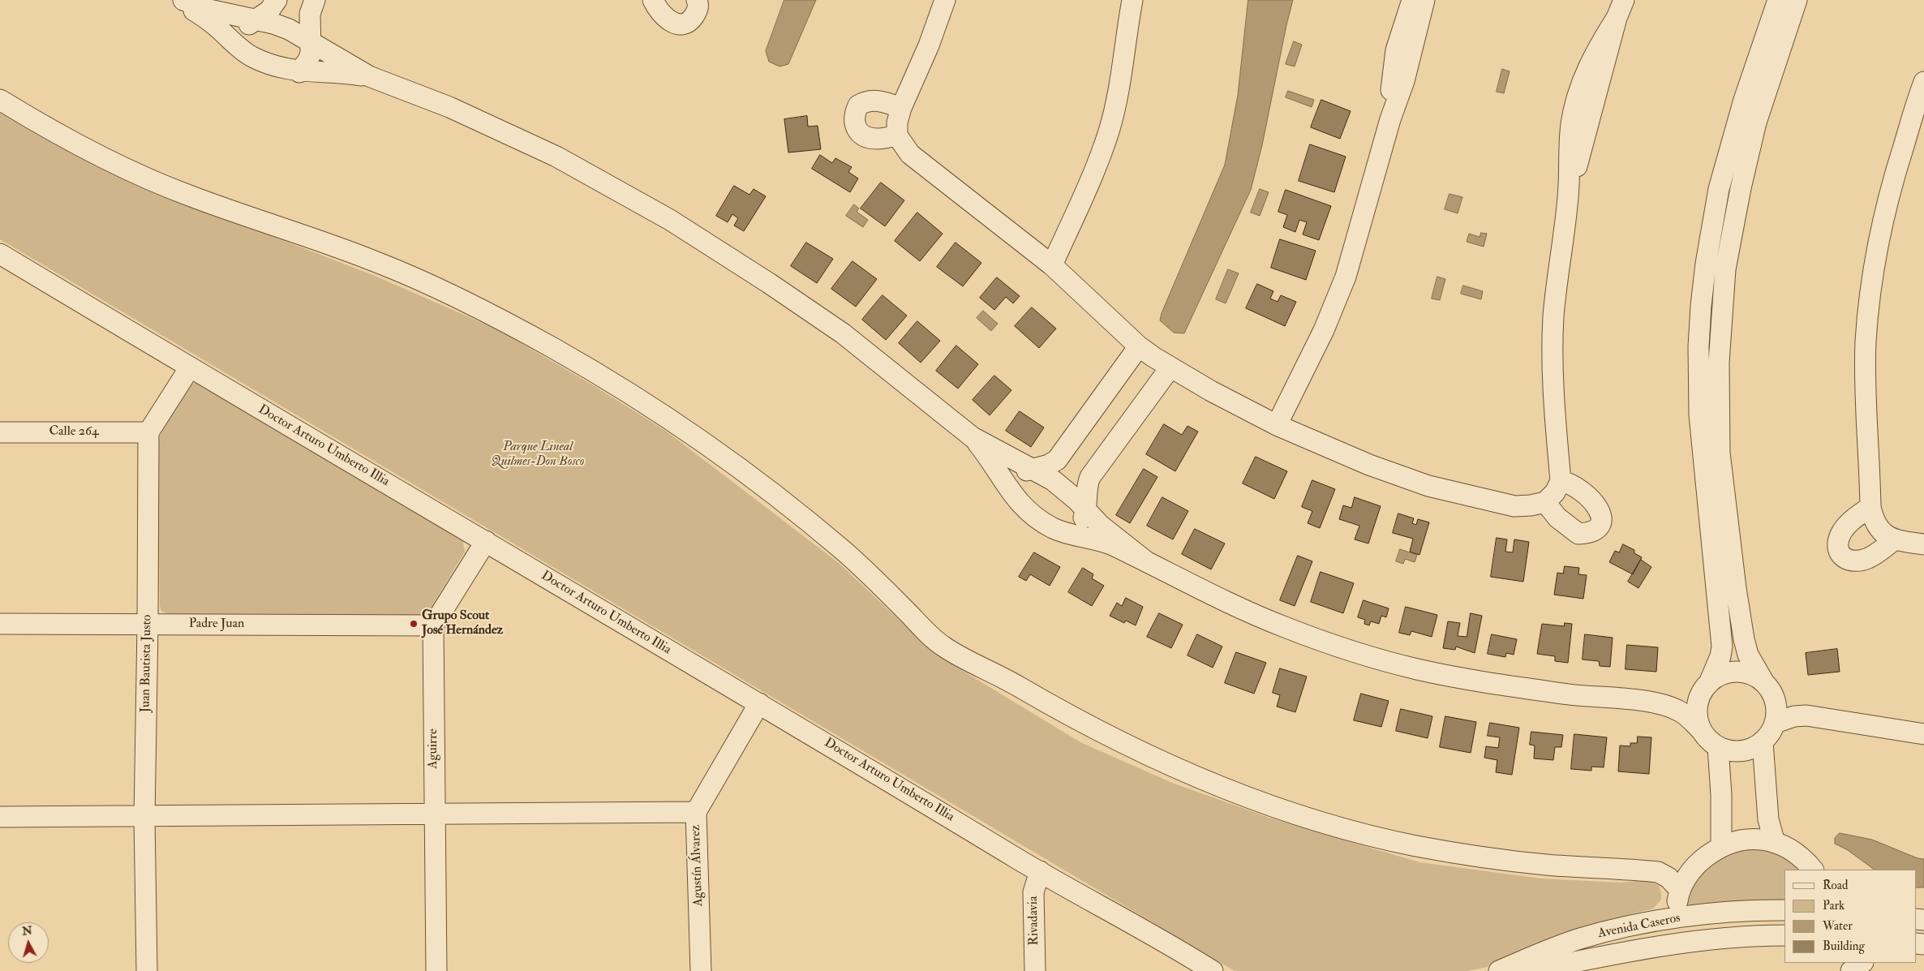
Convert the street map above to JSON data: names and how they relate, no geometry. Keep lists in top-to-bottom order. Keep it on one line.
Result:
{"streets":{"street":["Calle 264","Doctor Arturo Umberto Illia","Padre Juan","Juan Bautista Justo","Aguirre","Agustín Álvarez","Rivadavia","Avenida Caseros"]},"crossings":[["Calle 264","Juan Bautista Justo"],["Doctor Arturo Umberto Illia","Agustín Álvarez"],["Doctor Arturo Umberto Illia","Rivadavia"],["Padre Juan","Juan Bautista Justo"],["Padre Juan","Aguirre"]],"parks":["Parque Lineal Quilmes-Don Bosco"],"places":["Grupo Scout José Hernández"],"legend":["Road","Park","Water","Building"],"north":"top"}
